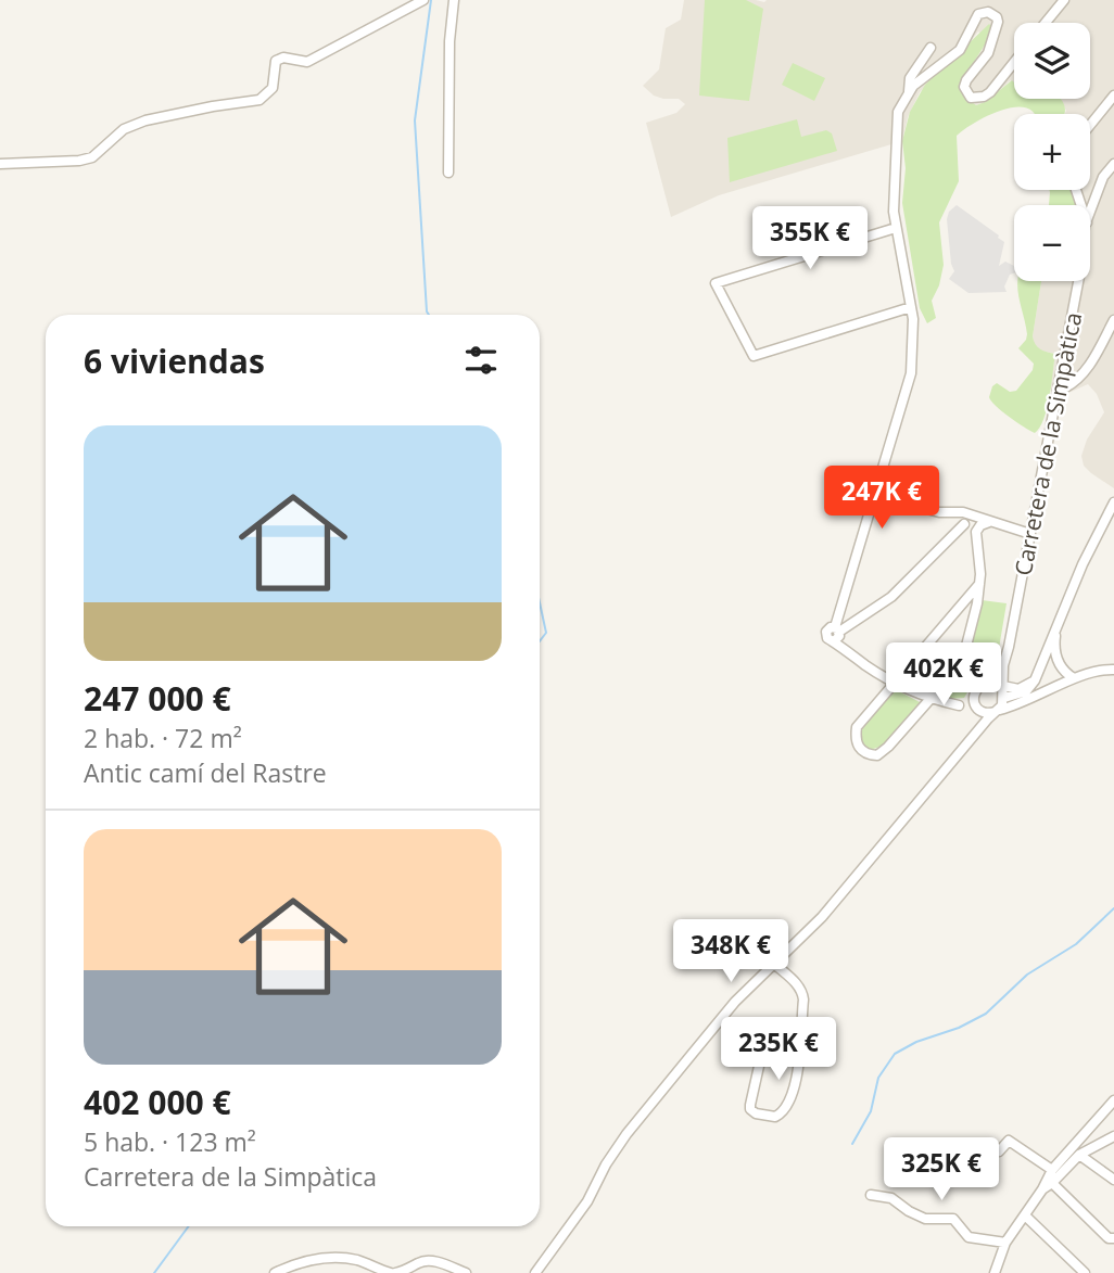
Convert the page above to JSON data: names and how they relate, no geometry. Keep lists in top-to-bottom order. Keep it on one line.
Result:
{"streets":{"street":["Carretera de la Simpàtica"]},"page":{"map_buttons":["+","−"],"price":["355K €","247K €","402K €","348K €","235K €","325K €"],"heading":"6 viviendas","list":[{"name":"247 000 €","note":"2 hab. · 72 m² · Antic camí del Rastre"},{"name":"402 000 €","note":"5 hab. · 123 m² · Carretera de la Simpàtica"}]}}
